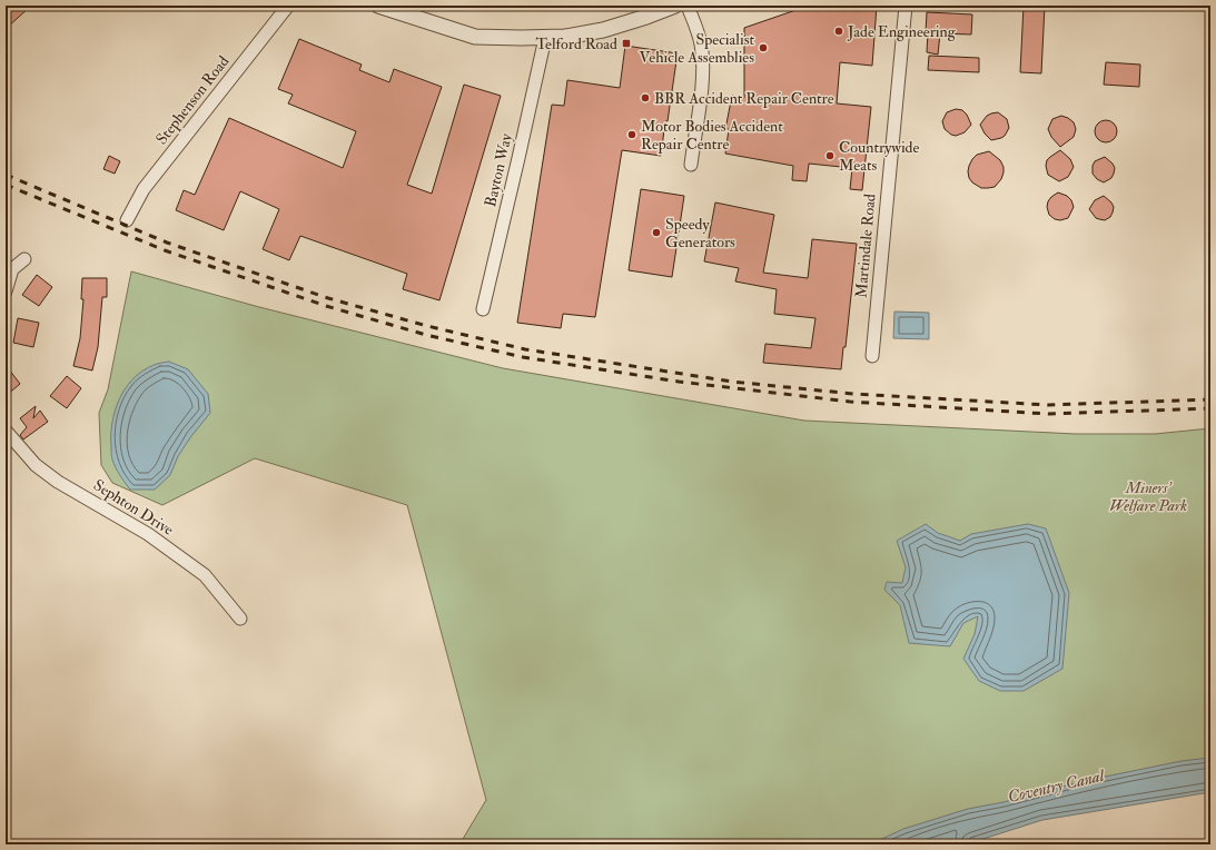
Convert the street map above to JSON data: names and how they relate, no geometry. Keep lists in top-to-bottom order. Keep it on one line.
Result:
{"streets":{"street":["Stephenson Road","Bayton Way","Martindale Road","Sephton Drive"]},"water":["Coventry Canal"],"parks":["Miners' Welfare Park"],"places":{"other":["Jade Engineering","Specialist Vehicle Assemblies","BBR Accident Repair Centre","Motor Bodies Accident Repair Centre","Countrywide Meats","Speedy Generators"],"transit":["Telford Road"]}}
